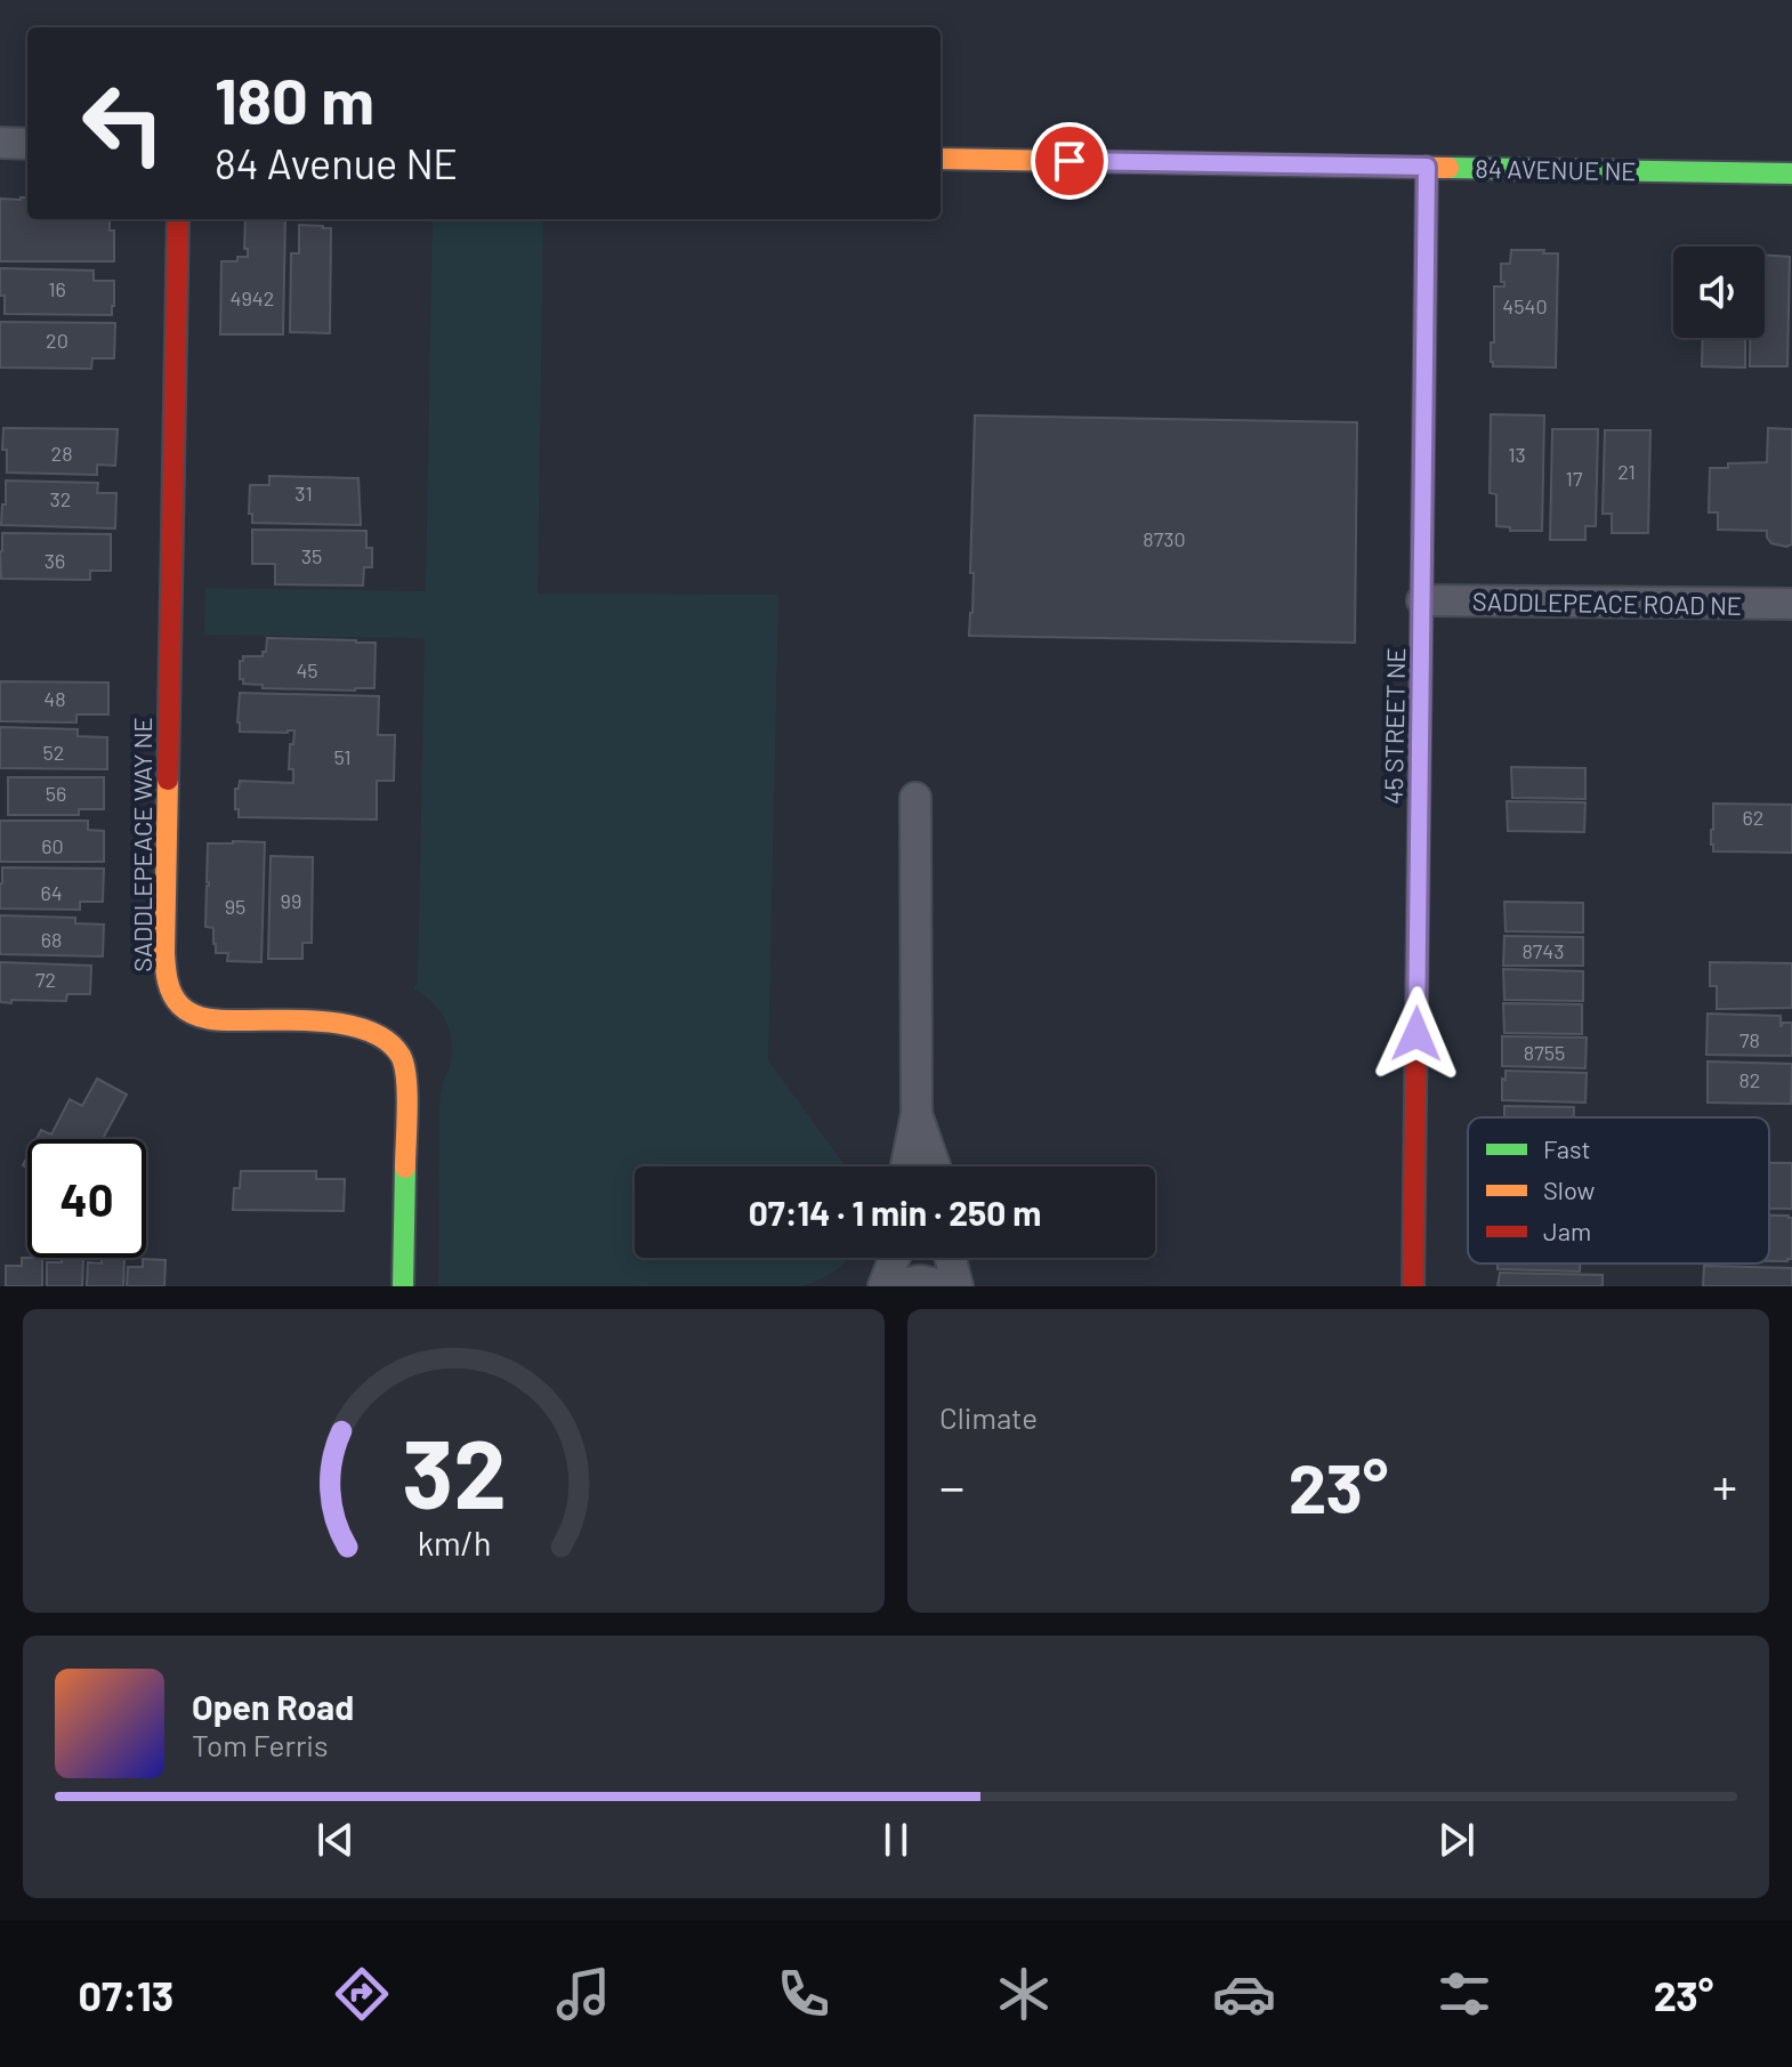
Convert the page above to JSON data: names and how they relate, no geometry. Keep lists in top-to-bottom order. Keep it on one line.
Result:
{"streets":{"street":["84 AVENUE NE","SADDLEPEACE ROAD NE","45 STREET NE","SADDLEPEACE WAY NE"]},"crossings":[["84 AVENUE NE","45 STREET NE"],["SADDLEPEACE ROAD NE","45 STREET NE"]],"house_numbers":["16","4942","4540","20","28","13","21","17","31","32","8730","35","36","45","48","52","51","56","62","60","64","99","95","68","8743","72","78","8755","82"],"legend":["Fast","Slow","Jam"],"page":{"turn":["180 m","84 Avenue NE"],"limit":"40","trip":"07:14 · 1 min · 250 m","tile":"Climate","heat":["−","23°","+"],"song":["Open Road","Tom Ferris"],"tabs":["07:13","23°"],"gauge":["32","km/h"]}}
